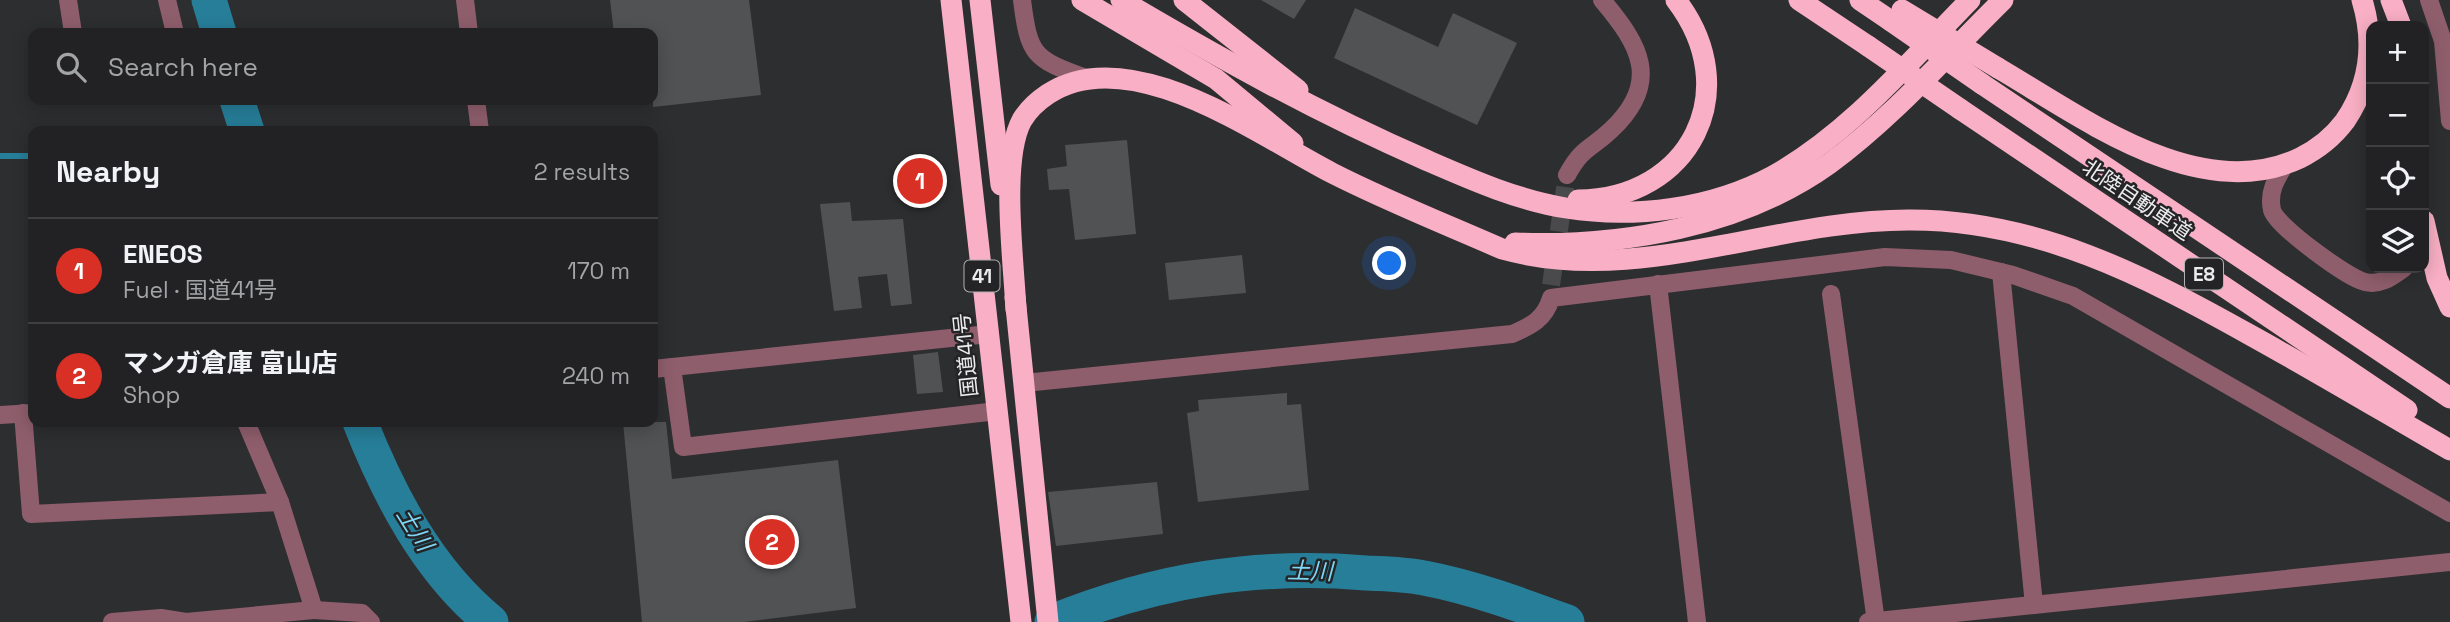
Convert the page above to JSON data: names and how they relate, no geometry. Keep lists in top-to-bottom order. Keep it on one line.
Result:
{"streets":{"highway":["北陸自動車道","E8","41","国道41号"]},"water":["土川"],"page":{"map_buttons":["+","−"],"search":"Search here","heading":["Nearby","2 results"],"pins":["1","2"],"list":[{"mark":"1","name":"ENEOS","note":"Fuel · 国道41号","value":"170 m"},{"mark":"2","name":"マンガ倉庫 富山店","note":"Shop","value":"240 m"}]}}
